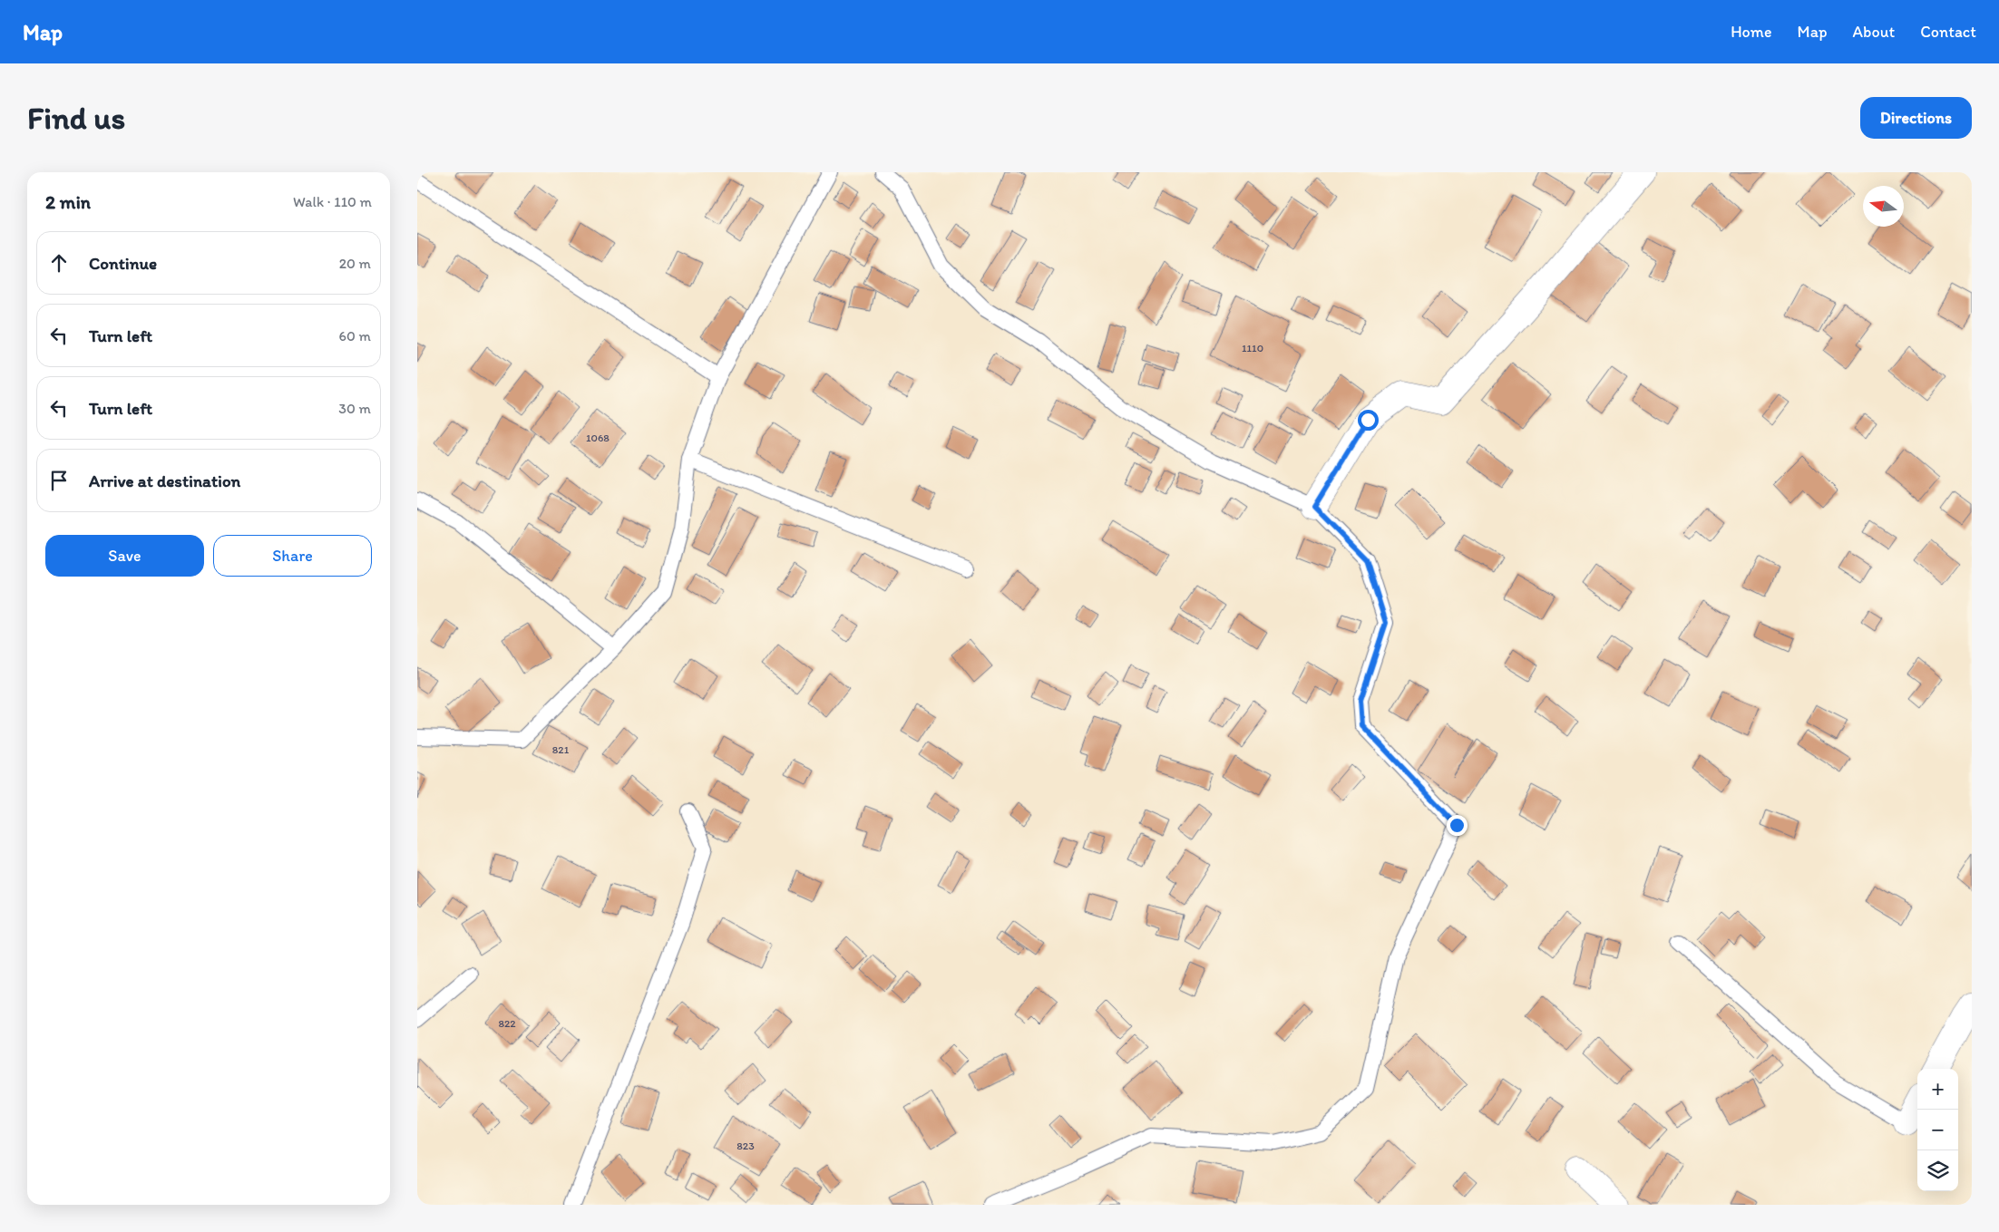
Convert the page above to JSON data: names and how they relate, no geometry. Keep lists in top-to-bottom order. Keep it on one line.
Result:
{"house_numbers":["1110","1068","821","822","823"],"north":"left","page":{"header":"Map","nav":["Home","Map","About","Contact"],"buttons":["Directions",["Save","Share"]],"title":"Find us","heading":["2 min","Walk · 110 m"],"list":[["Continue","20 m"],["Turn left","60 m"],["Turn left","30 m"],"Arrive at destination"],"map_buttons":["+","−"]}}
